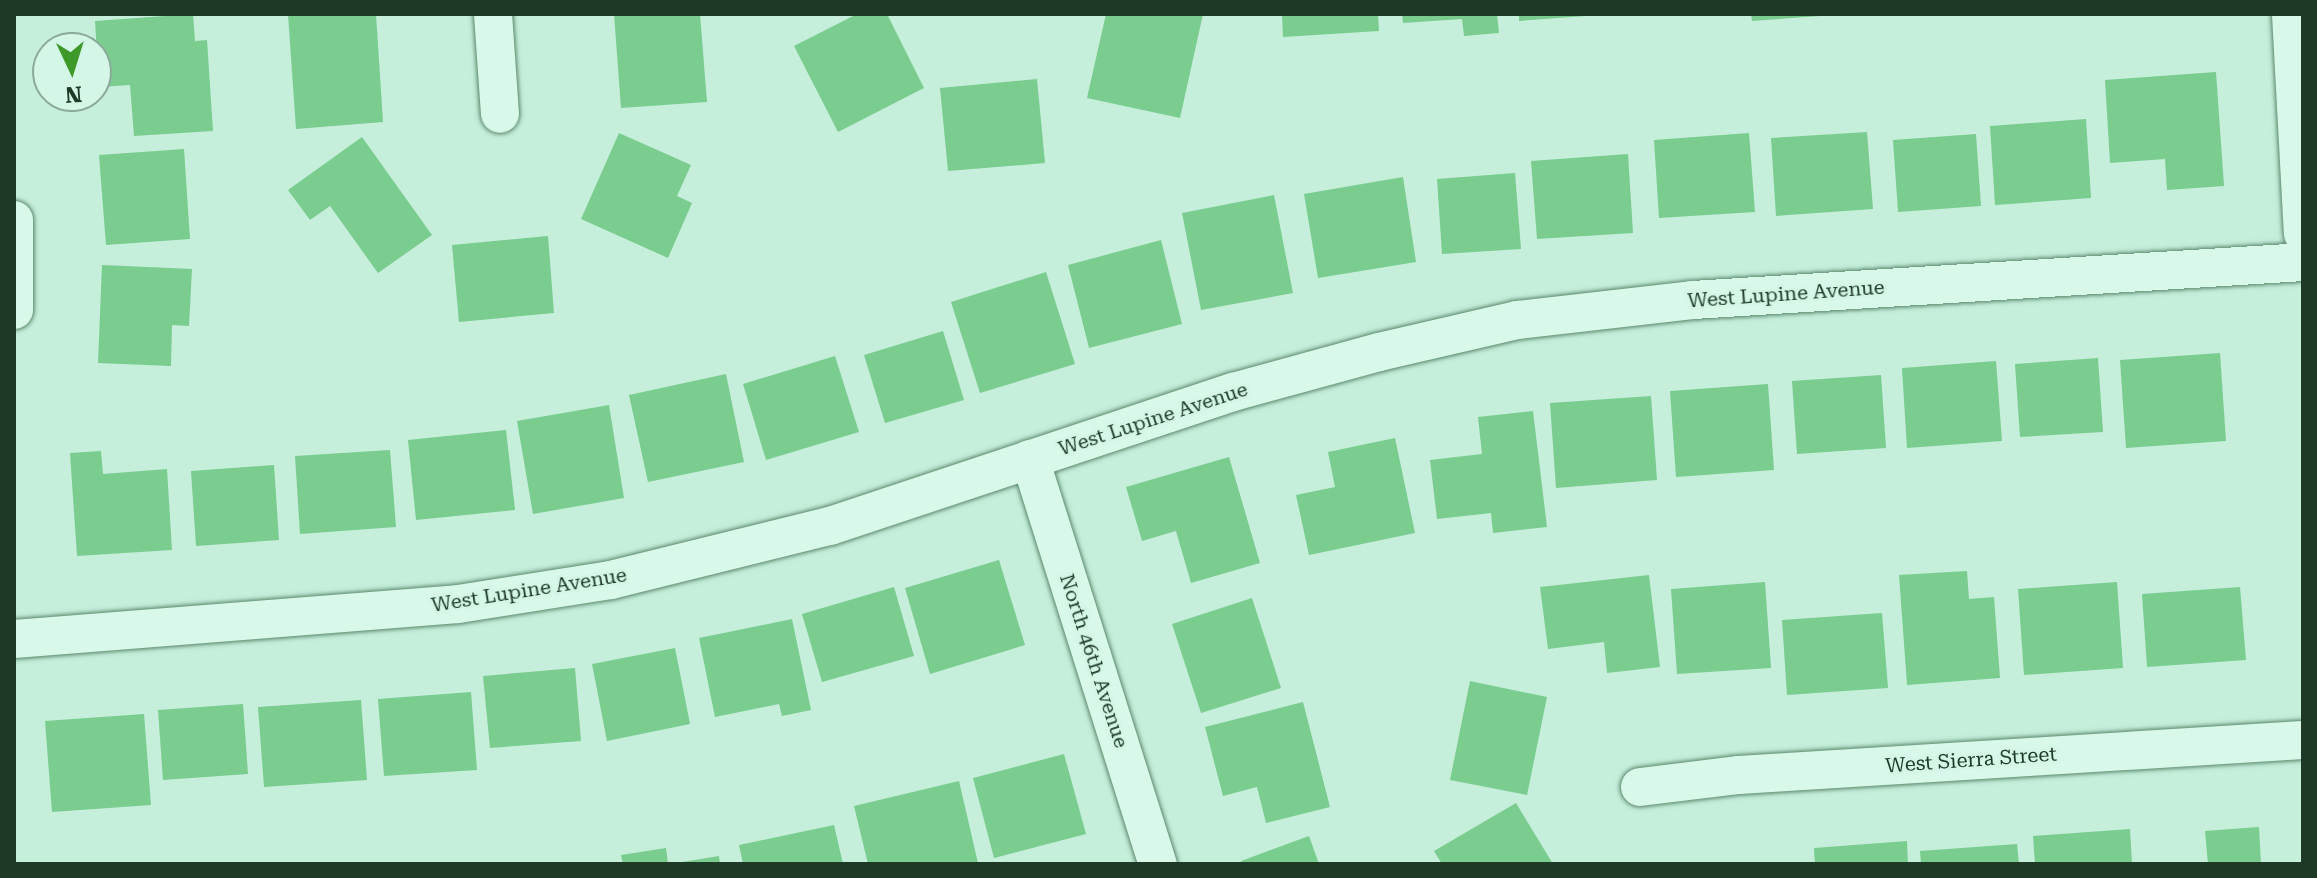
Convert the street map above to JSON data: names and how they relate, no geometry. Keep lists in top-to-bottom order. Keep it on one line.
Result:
{"streets":{"street":["West Lupine Avenue","North 46th Avenue","West Sierra Street"]},"crossings":[["West Lupine Avenue","North 46th Avenue"]],"north":"bottom"}
